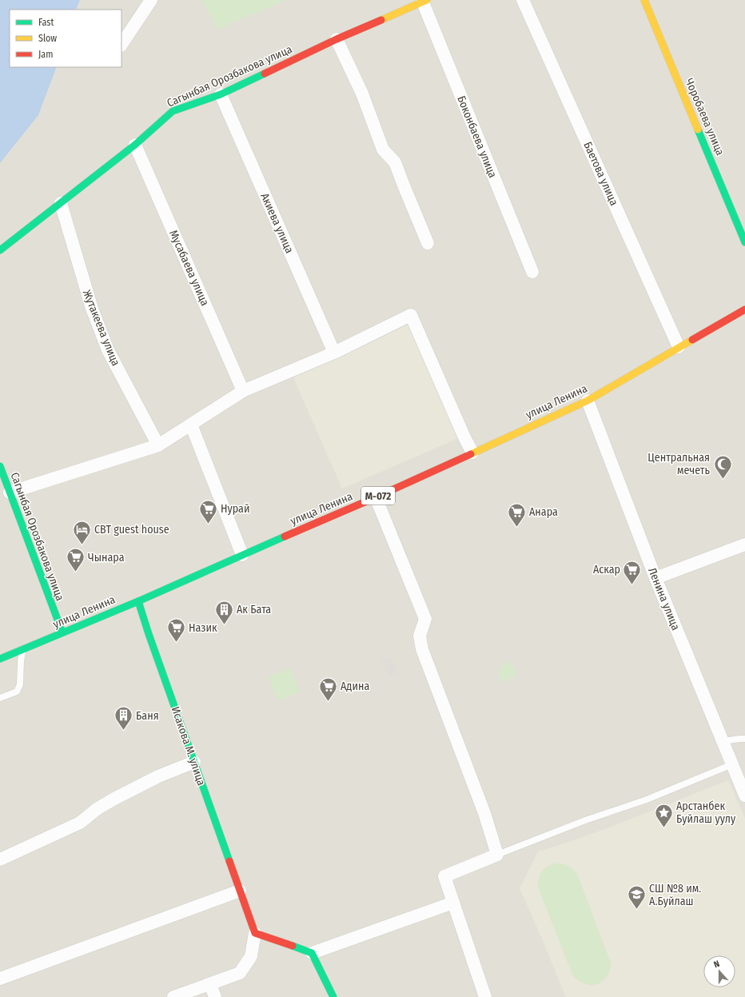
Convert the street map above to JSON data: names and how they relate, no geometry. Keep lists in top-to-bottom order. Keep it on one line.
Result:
{"streets":{"street":["Сагынбая Орозбакова улица","Чоробаева улица","Боконбаева улица","Баетова улица","Акиева улица","Мусабаева улица","Жутакеева улица","улица Ленина","М-072","Ленина улица","Исакова М. улица"]},"crossings":[["Сагынбая Орозбакова улица","Боконбаева улица"],["Сагынбая Орозбакова улица","Акиева улица"],["Сагынбая Орозбакова улица","Мусабаева улица"],["Сагынбая Орозбакова улица","Жутакеева улица"],["Сагынбая Орозбакова улица","улица Ленина"],["Баетова улица","улица Ленина"],["улица Ленина","Ленина улица"],["улица Ленина","Исакова М. улица"]],"places":{"mosque":["Центральная мечеть"],"supermarket":["Нурай","Анара","Чынара","Аскар","Назик","Адина"],"hotel":["CBT guest house"],"building":["Ак Бата","Баня"],"place":["Арстанбек Буйлаш уулу"],"school or university":["СШ №8 им. А.Буйлаш"]},"legend":["Fast","Slow","Jam"],"north":"top"}
